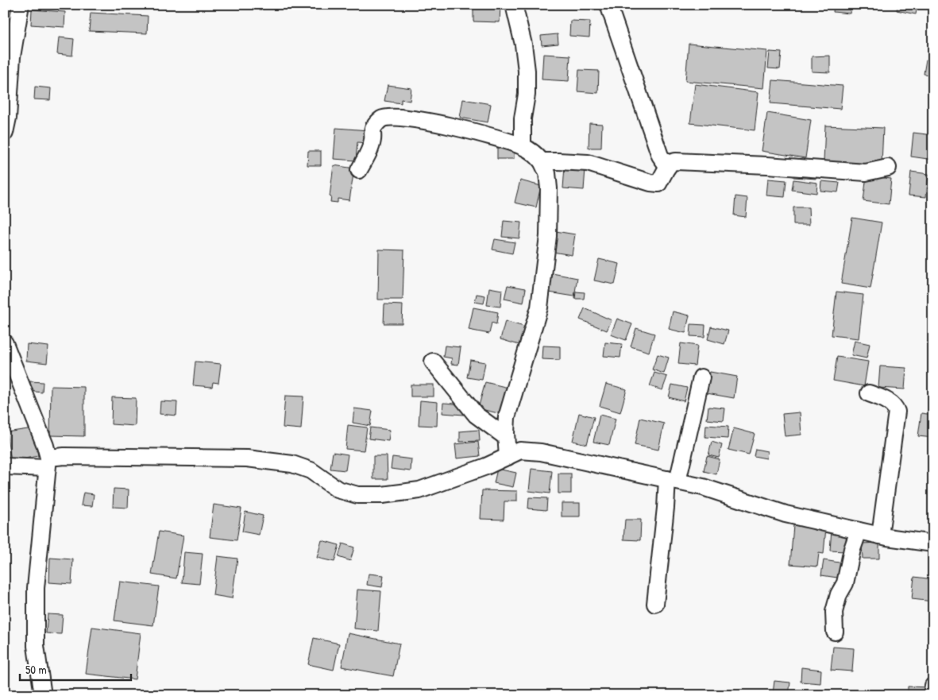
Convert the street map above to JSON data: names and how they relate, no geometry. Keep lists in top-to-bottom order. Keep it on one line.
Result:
{"scale_bar":"50 m"}
